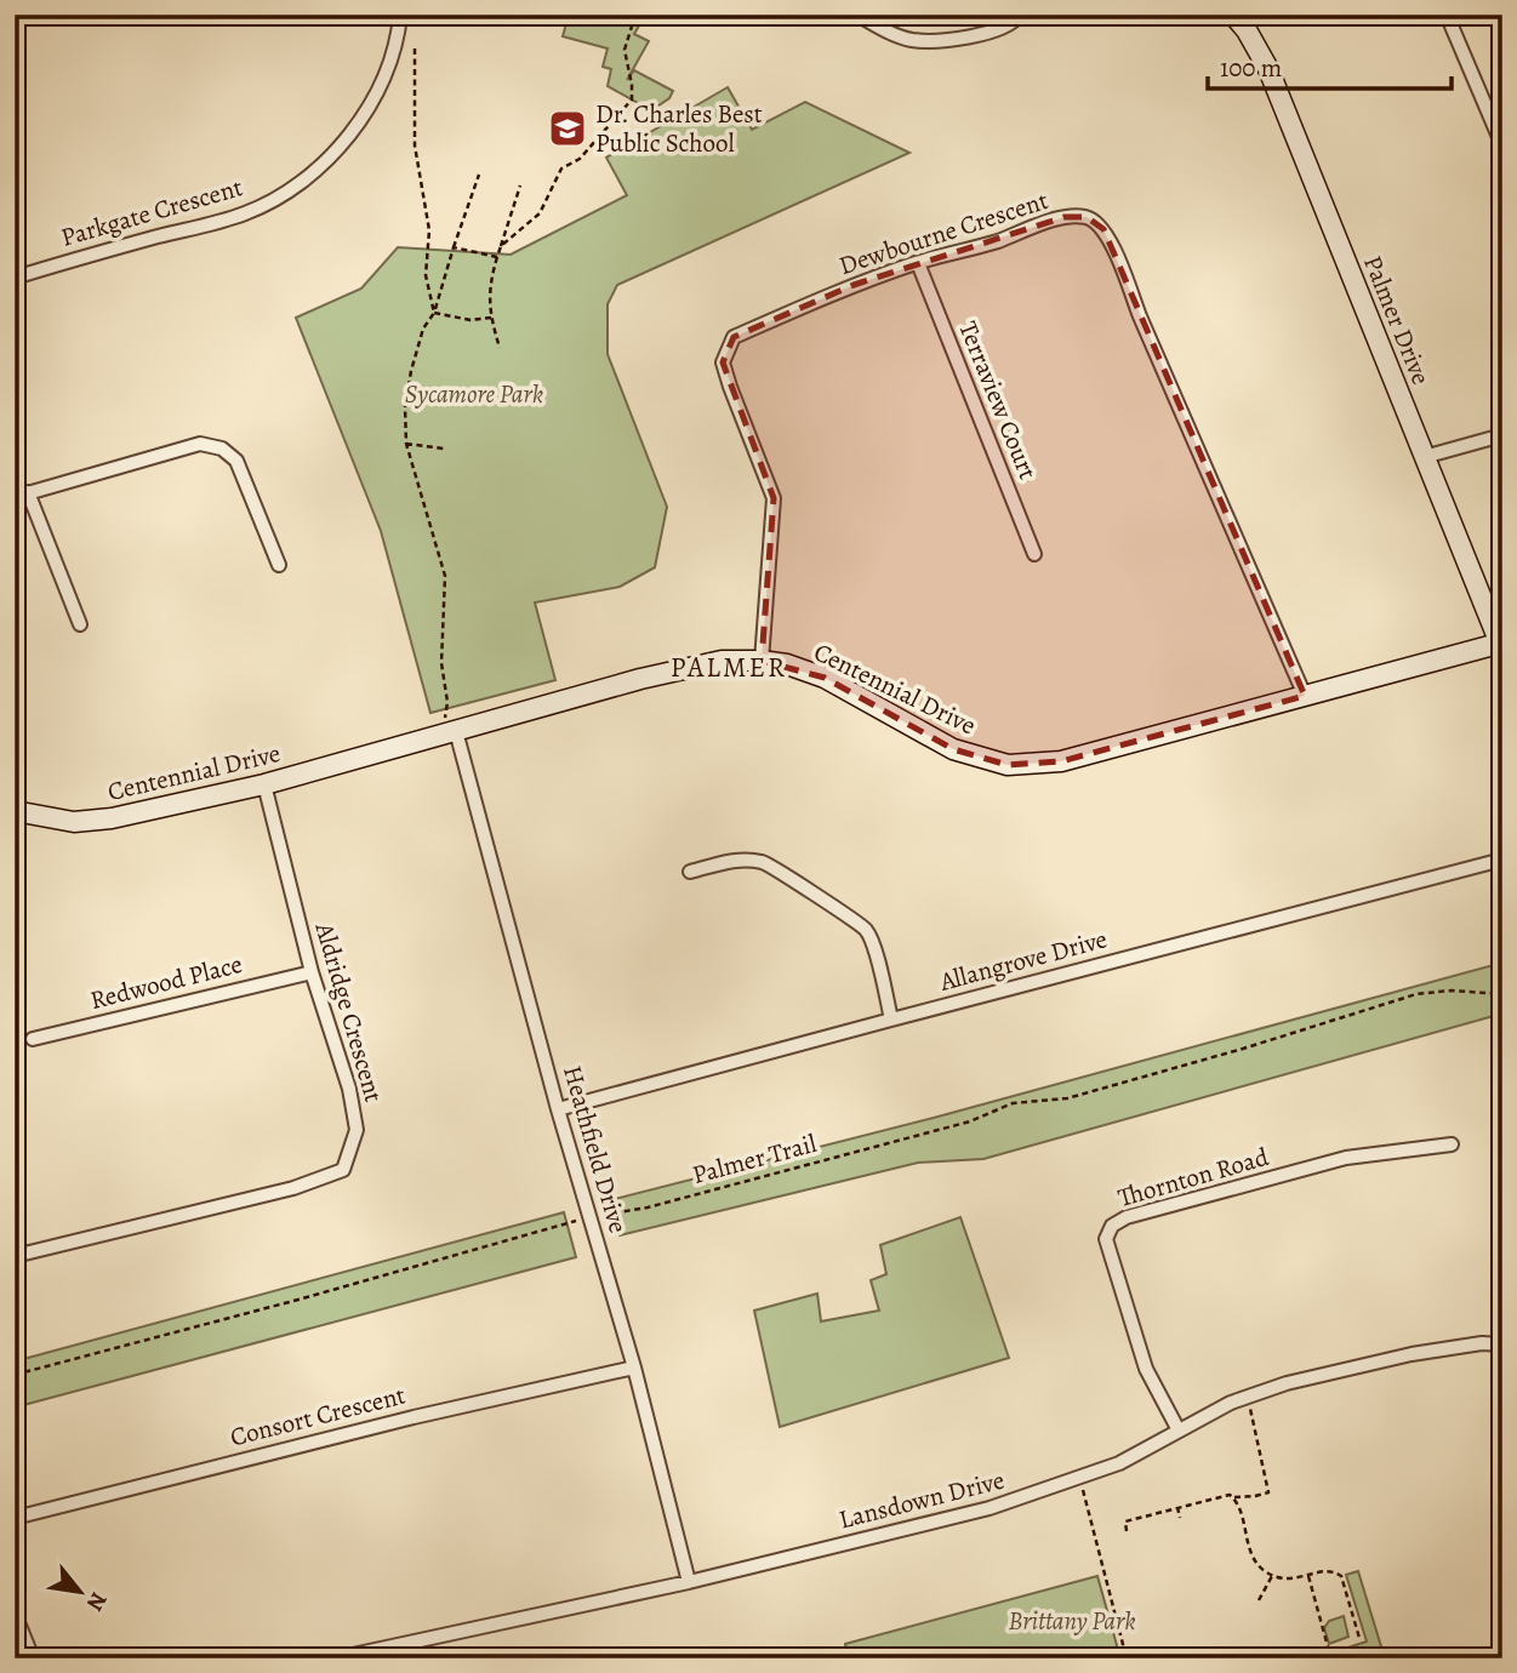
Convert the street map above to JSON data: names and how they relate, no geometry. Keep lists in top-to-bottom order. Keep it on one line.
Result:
{"streets":{"street":["Parkgate Crescent","Dewbourne Crescent","Palmer Drive","Terraview Court","Centennial Drive","Allangrove Drive","Redwood Place","Aldridge Crescent","Heathfield Drive","Thornton Road","Consort Crescent","Lansdown Drive"],"path":["Palmer Trail"]},"crossings":[["Dewbourne Crescent","Terraview Court"],["Dewbourne Crescent","Centennial Drive"],["Palmer Drive","Centennial Drive"],["Centennial Drive","Aldridge Crescent"],["Centennial Drive","Heathfield Drive"],["Allangrove Drive","Heathfield Drive"],["Redwood Place","Aldridge Crescent"],["Heathfield Drive","Palmer Trail"],["Heathfield Drive","Consort Crescent"],["Heathfield Drive","Lansdown Drive"],["Thornton Road","Lansdown Drive"]],"districts":["PALMER"],"parks":["Sycamore Park","Brittany Park"],"places":{"school or university":["Dr. Charles Best Public School"]},"scale_bar":"100 m","north":"bottom right"}
